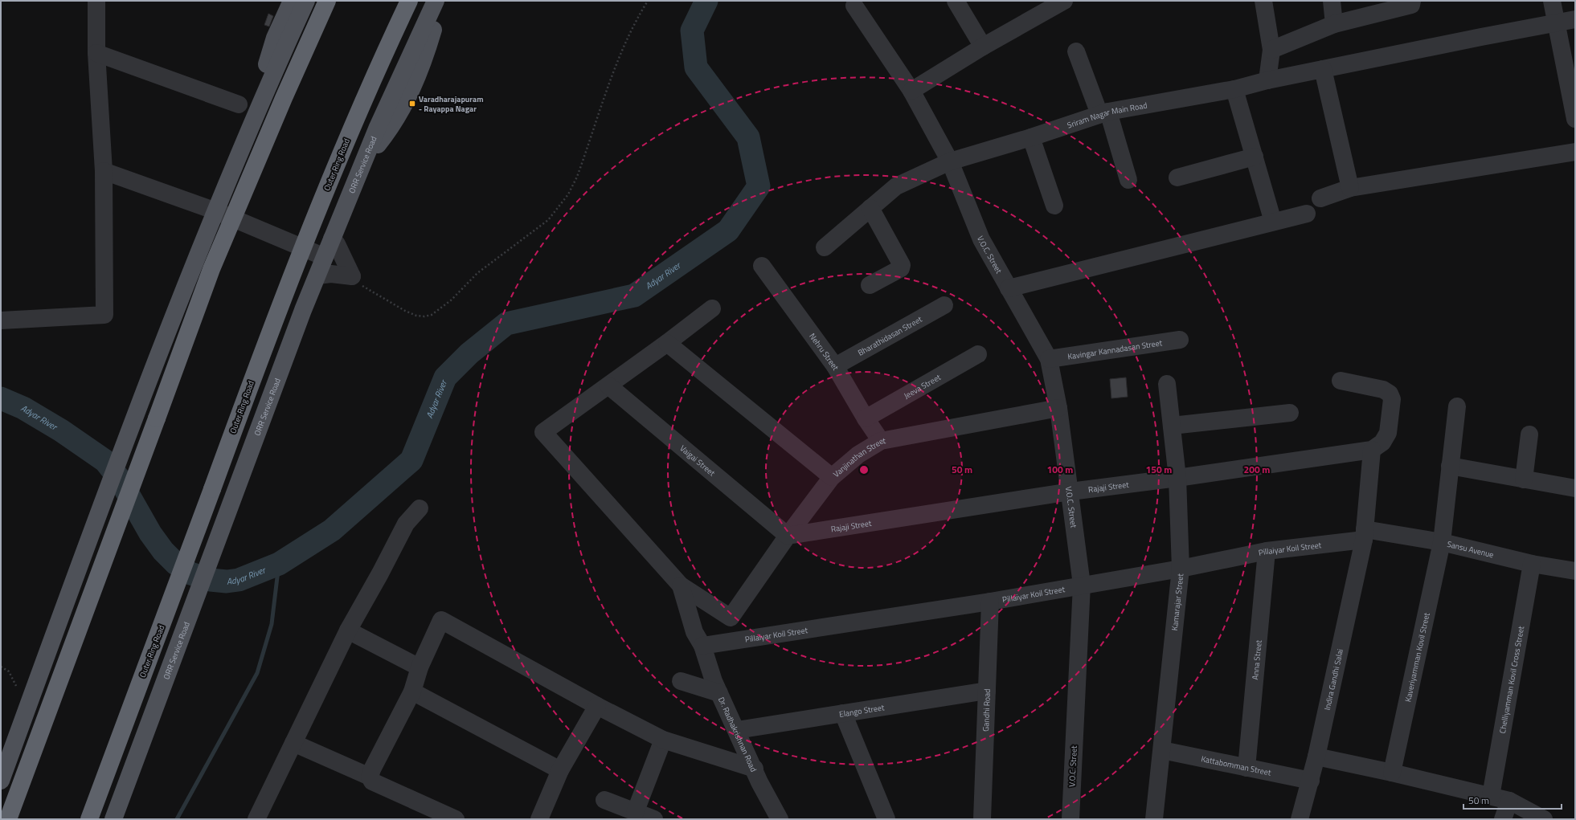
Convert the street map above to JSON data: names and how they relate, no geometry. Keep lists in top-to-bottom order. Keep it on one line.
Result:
{"streets":{"highway":["Outer Ring Road"],"main road":["ORR Service Road"],"street":["Sriram Nagar Main Road","V.O.C. Street","Bharathidasan Street","Kavingar Kannadasan Street","Nehru Street","Jeeva Street","Vanjinathan Street","Vaigai Street","Rajaji Street","Pillaiyar Koil Street","Sansu Avenue","Kamarajar Street","Kaveriyamman Kovil Street","Anna Street","Indira Gandhi Salai","Chelliyamman Kovil Cross Street","Gandhi Road","Elango Street","Dr. Radhakrishnan Road","Kattabomman Street"]},"crossings":[["Sriram Nagar Main Road","V.O.C. Street"],["V.O.C. Street","Kavingar Kannadasan Street"],["V.O.C. Street","Vanjinathan Street"],["V.O.C. Street","Rajaji Street"],["V.O.C. Street","Pillaiyar Koil Street"],["Bharathidasan Street","Nehru Street"],["Nehru Street","Jeeva Street"],["Nehru Street","Vanjinathan Street"],["Vanjinathan Street","Vaigai Street"],["Vanjinathan Street","Rajaji Street"],["Vanjinathan Street","Dr. Radhakrishnan Road"],["Vaigai Street","Rajaji Street"],["Rajaji Street","Kamarajar Street"],["Rajaji Street","Indira Gandhi Salai"],["Pillaiyar Koil Street","Sansu Avenue"],["Pillaiyar Koil Street","Kamarajar Street"],["Pillaiyar Koil Street","Anna Street"],["Pillaiyar Koil Street","Indira Gandhi Salai"],["Pillaiyar Koil Street","Gandhi Road"],["Pillaiyar Koil Street","Dr. Radhakrishnan Road"],["Sansu Avenue","Kaveriyamman Kovil Street"],["Sansu Avenue","Indira Gandhi Salai"],["Sansu Avenue","Chelliyamman Kovil Cross Street"],["Kamarajar Street","Kattabomman Street"],["Anna Street","Kattabomman Street"],["Indira Gandhi Salai","Kattabomman Street"],["Gandhi Road","Elango Street"],["Elango Street","Dr. Radhakrishnan Road"]],"water":["Adyar River"],"places":{"transit":["Varadharajapuram - Rayappa Nagar"]},"scale_bar":"50 m","rings":["50 m","100 m","150 m","200 m"]}
